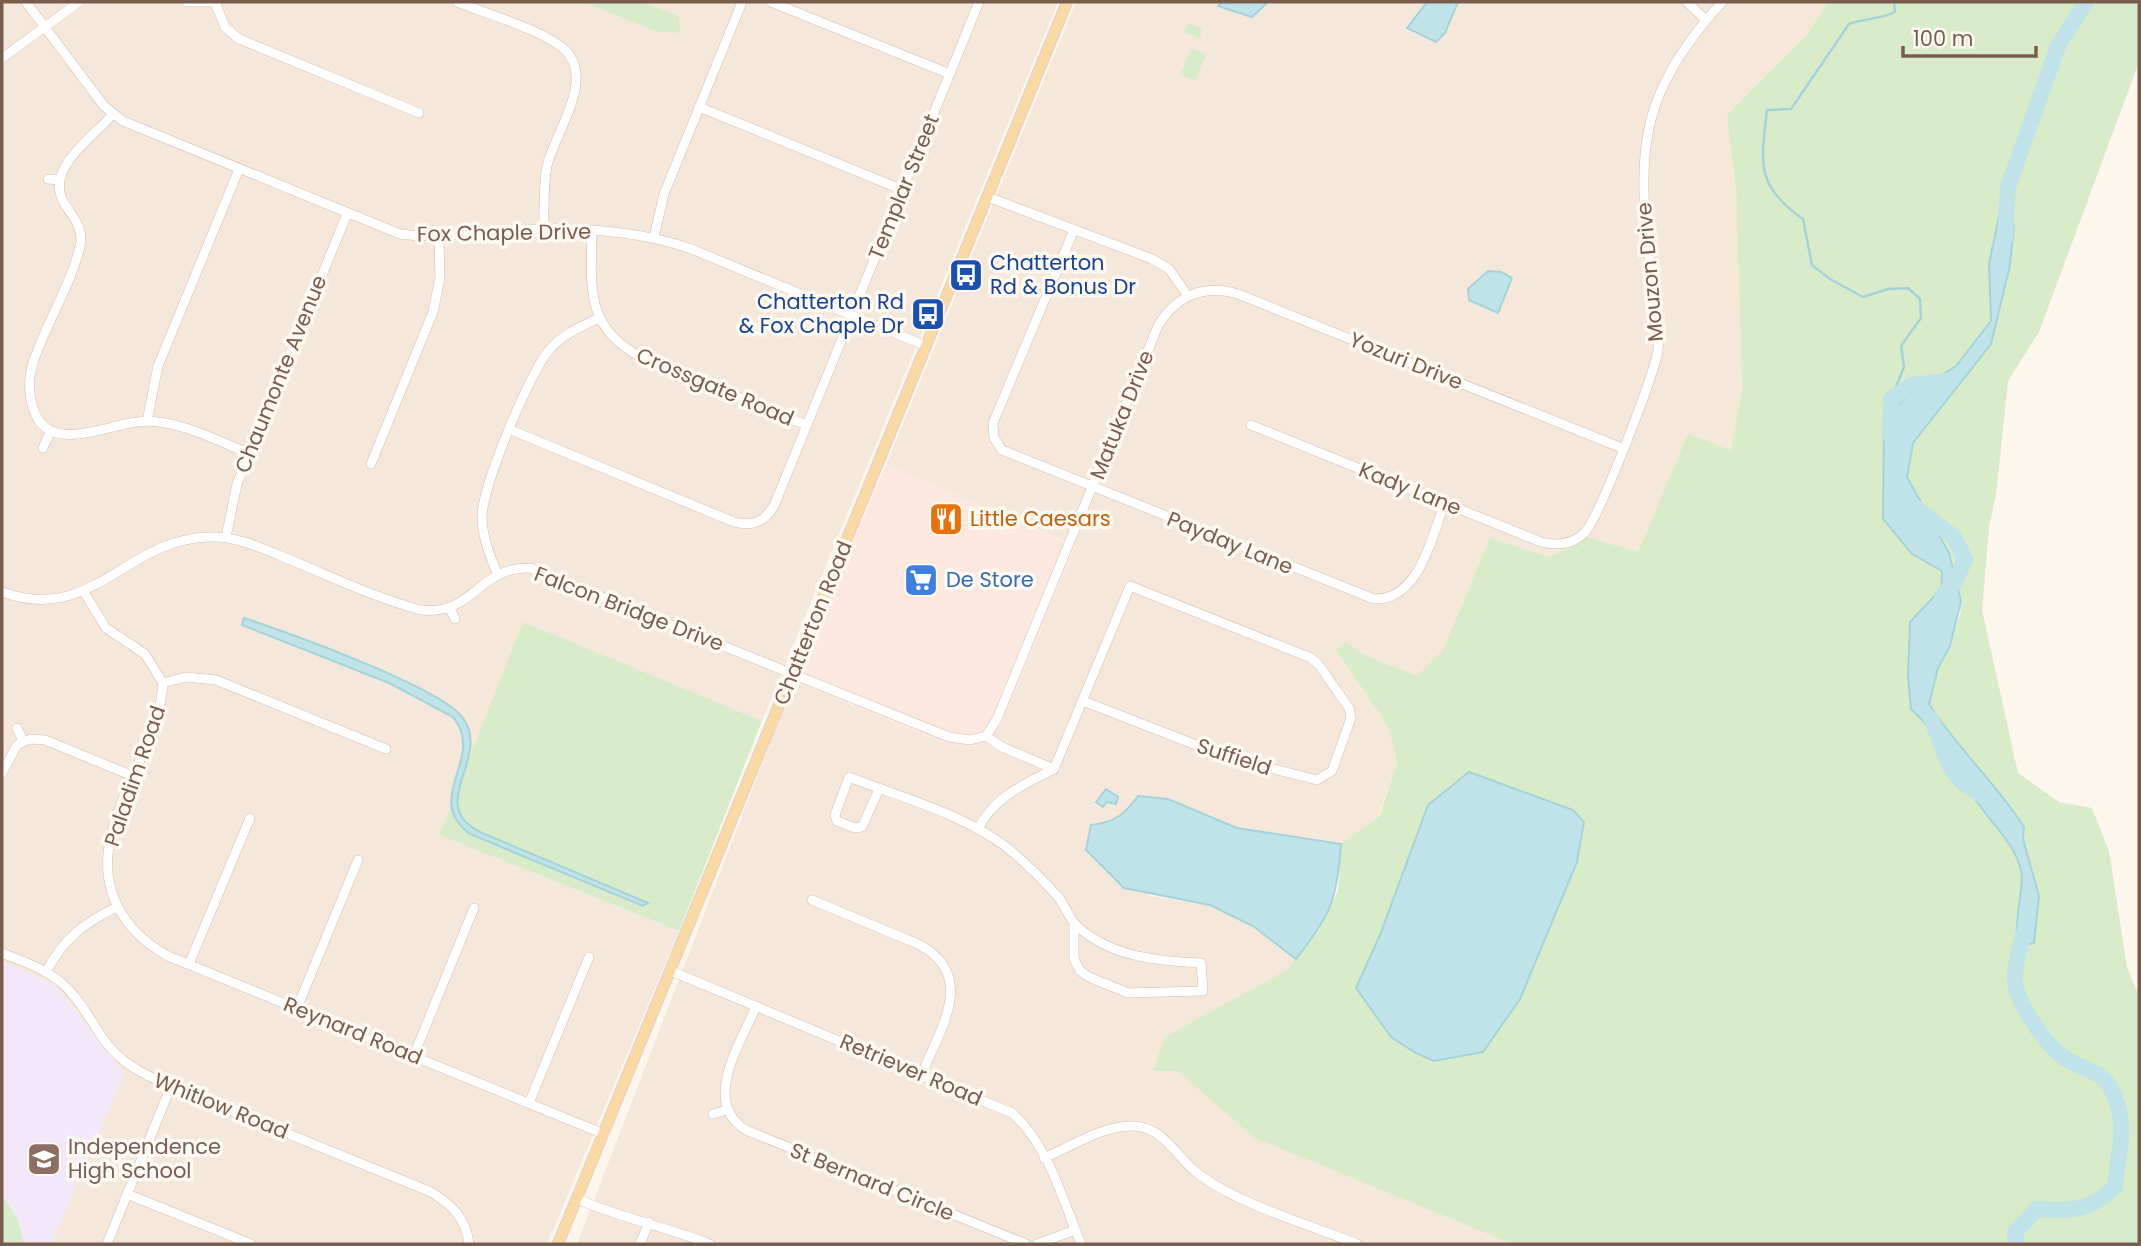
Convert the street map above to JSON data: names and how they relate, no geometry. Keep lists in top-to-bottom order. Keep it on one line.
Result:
{"streets":{"main road":["Chatterton Road"],"street":["Templar Street","Fox Chaple Drive","Mouzon Drive","Yozuri Drive","Chaumonte Avenue","Crossgate Road","Matuka Drive","Kady Lane","Payday Lane","Falcon Bridge Drive","Suffield","Paladim Road","Reynard Road","Retriever Road","Whitlow Road","St Bernard Circle"]},"crossings":[["Templar Street","Fox Chaple Drive"],["Templar Street","Crossgate Road"],["Fox Chaple Drive","Chaumonte Avenue"],["Fox Chaple Drive","Crossgate Road"],["Fox Chaple Drive","Chatterton Road"],["Mouzon Drive","Yozuri Drive"],["Mouzon Drive","Kady Lane"],["Yozuri Drive","Matuka Drive"],["Matuka Drive","Payday Lane"],["Matuka Drive","Falcon Bridge Drive"],["Kady Lane","Payday Lane"],["Falcon Bridge Drive","Chatterton Road"],["Chatterton Road","Reynard Road"],["Chatterton Road","Retriever Road"],["Paladim Road","Reynard Road"]],"places":{"bus stop":["Chatterton Rd & Bonus Dr","Chatterton Rd & Fox Chaple Dr"],"restaurant":["Little Caesars"],"supermarket":["De Store"],"school or university":["Independence High School"]},"scale_bar":"100 m"}
